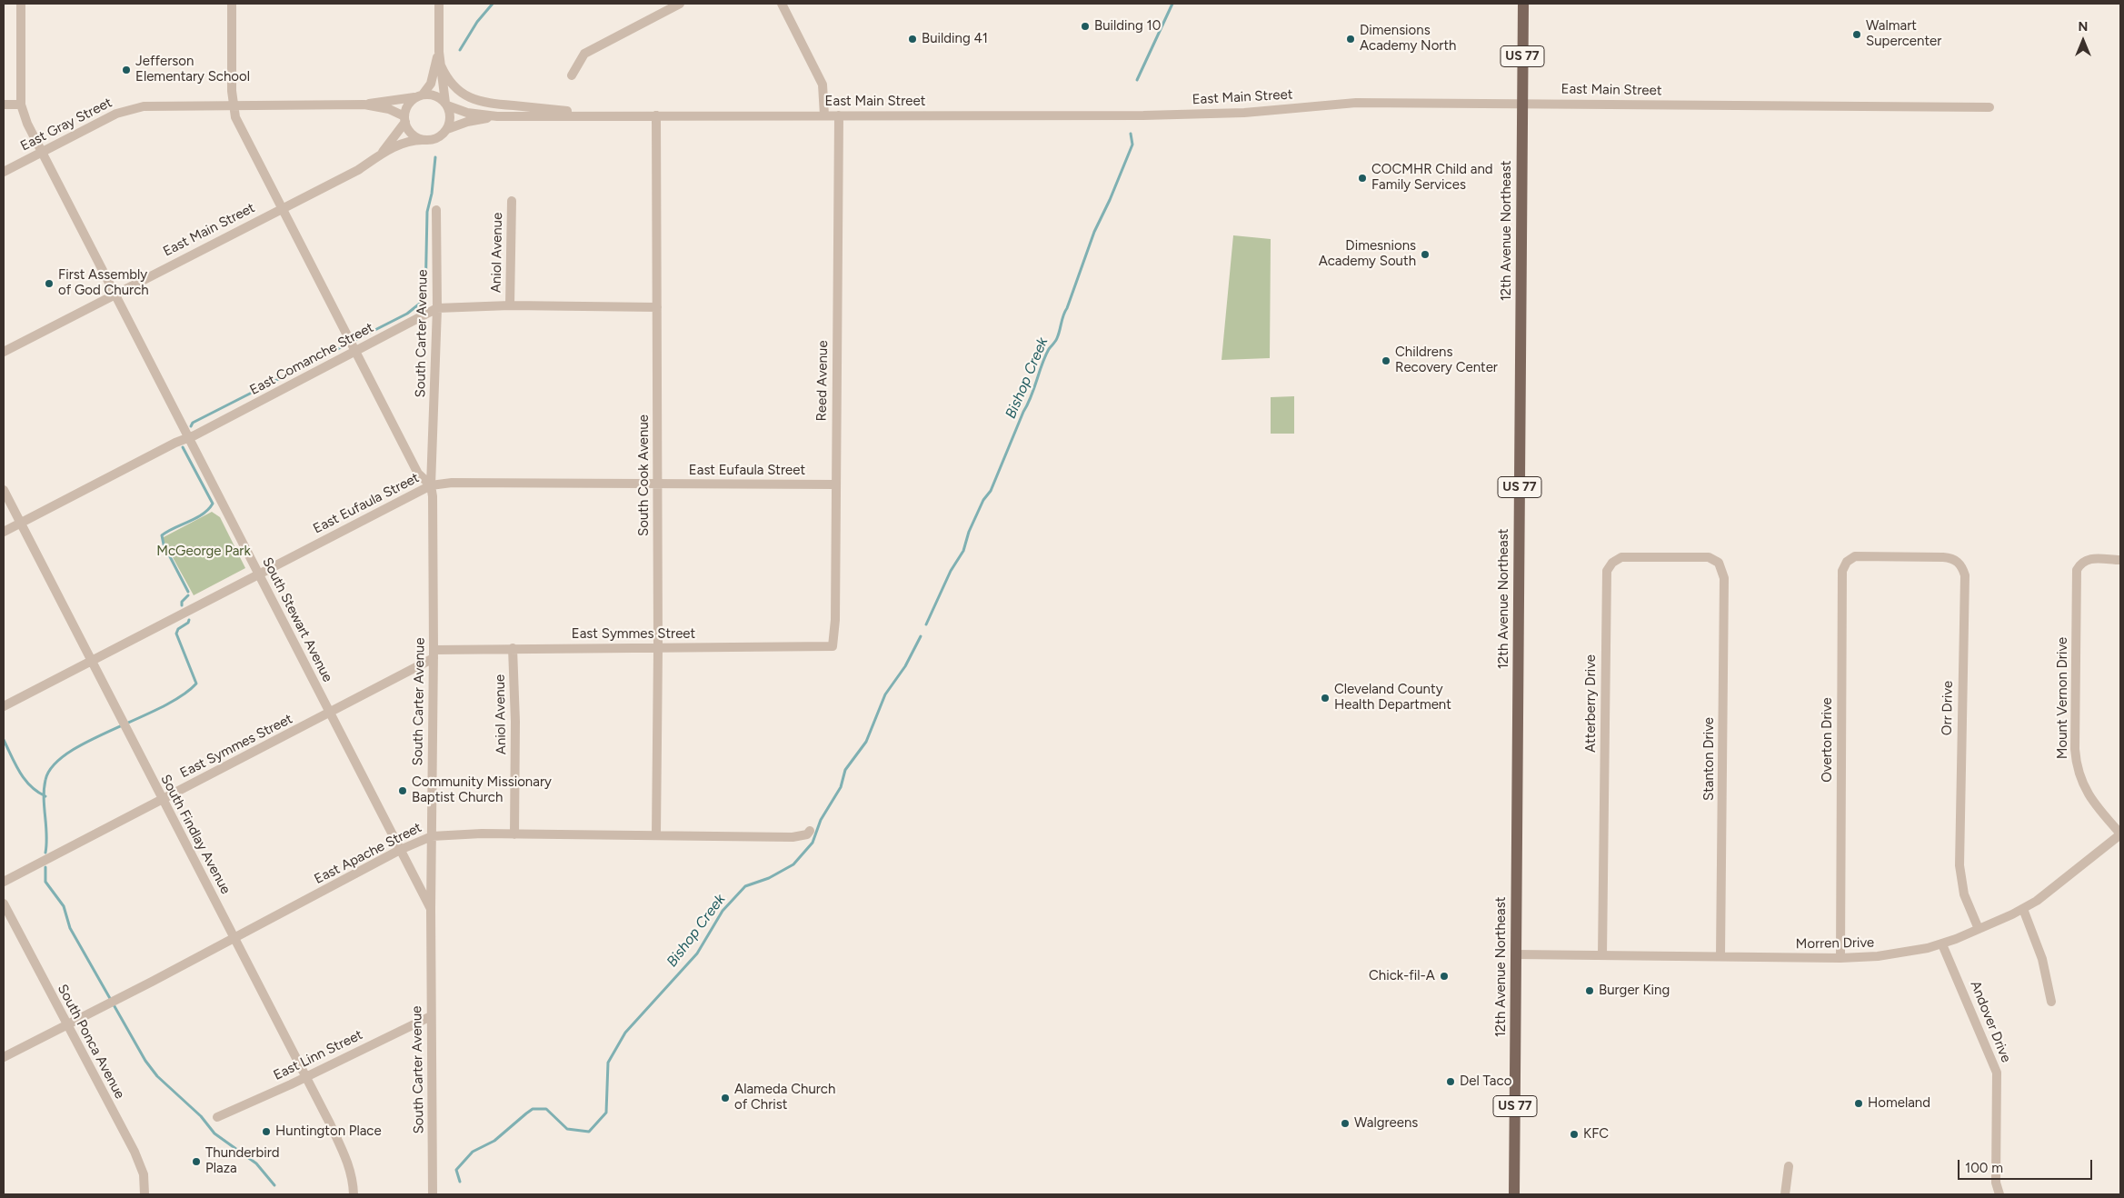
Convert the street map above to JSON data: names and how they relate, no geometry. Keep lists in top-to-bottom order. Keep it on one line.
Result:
{"streets":{"main road":["US 77","12th Avenue Northeast"],"street":["East Main Street","East Gray Street","Aniol Avenue","South Carter Avenue","East Comanche Street","Reed Avenue","East Eufaula Street","South Cook Avenue","South Stewart Avenue","East Symmes Street","Mount Vernon Drive","Atterberry Drive","Orr Drive","Overton Drive","Stanton Drive","South Findlay Avenue","East Apache Street","Morren Drive","Andover Drive","South Ponca Avenue","East Linn Street"]},"crossings":[["East Main Street","12th Avenue Northeast"],["East Main Street","Reed Avenue"],["East Main Street","South Cook Avenue"],["East Main Street","South Stewart Avenue"],["East Gray Street","South Stewart Avenue"],["12th Avenue Northeast","Morren Drive"],["Aniol Avenue","East Comanche Street"],["Aniol Avenue","East Symmes Street"],["Aniol Avenue","East Apache Street"],["South Carter Avenue","East Comanche Street"],["South Carter Avenue","East Eufaula Street"],["South Carter Avenue","South Stewart Avenue"],["South Carter Avenue","East Symmes Street"],["South Carter Avenue","East Apache Street"],["South Carter Avenue","East Linn Street"],["East Comanche Street","South Cook Avenue"],["East Comanche Street","South Stewart Avenue"],["East Comanche Street","South Findlay Avenue"],["Reed Avenue","East Eufaula Street"],["Reed Avenue","East Symmes Street"],["East Eufaula Street","South Cook Avenue"],["East Eufaula Street","South Stewart Avenue"],["East Eufaula Street","South Findlay Avenue"],["South Cook Avenue","East Symmes Street"],["South Cook Avenue","East Apache Street"],["South Stewart Avenue","East Symmes Street"],["South Stewart Avenue","East Apache Street"],["East Symmes Street","South Findlay Avenue"],["Mount Vernon Drive","Morren Drive"],["Atterberry Drive","Stanton Drive"],["Atterberry Drive","Morren Drive"],["Orr Drive","Overton Drive"],["Orr Drive","Morren Drive"],["Overton Drive","Morren Drive"],["Stanton Drive","Morren Drive"],["South Findlay Avenue","East Apache Street"],["South Findlay Avenue","East Linn Street"],["East Apache Street","South Ponca Avenue"],["Morren Drive","Andover Drive"]],"water":["Bishop Creek"],"parks":["McGeorge Park"],"places":["Building 10","Walmart Supercenter","Building 41","Dimensions Academy North","Jefferson Elementary School","COCMHR Child and Family Services","Dimesnions Academy South","First Assembly of God Church","Childrens Recovery Center","Cleveland County Health Department","Community Missionary Baptist Church","Chick-fil-A","Burger King","Del Taco","Alameda Church of Christ","Homeland","Walgreens","Huntington Place","KFC","Thunderbird Plaza"],"scale_bar":"100 m","north":"top"}
